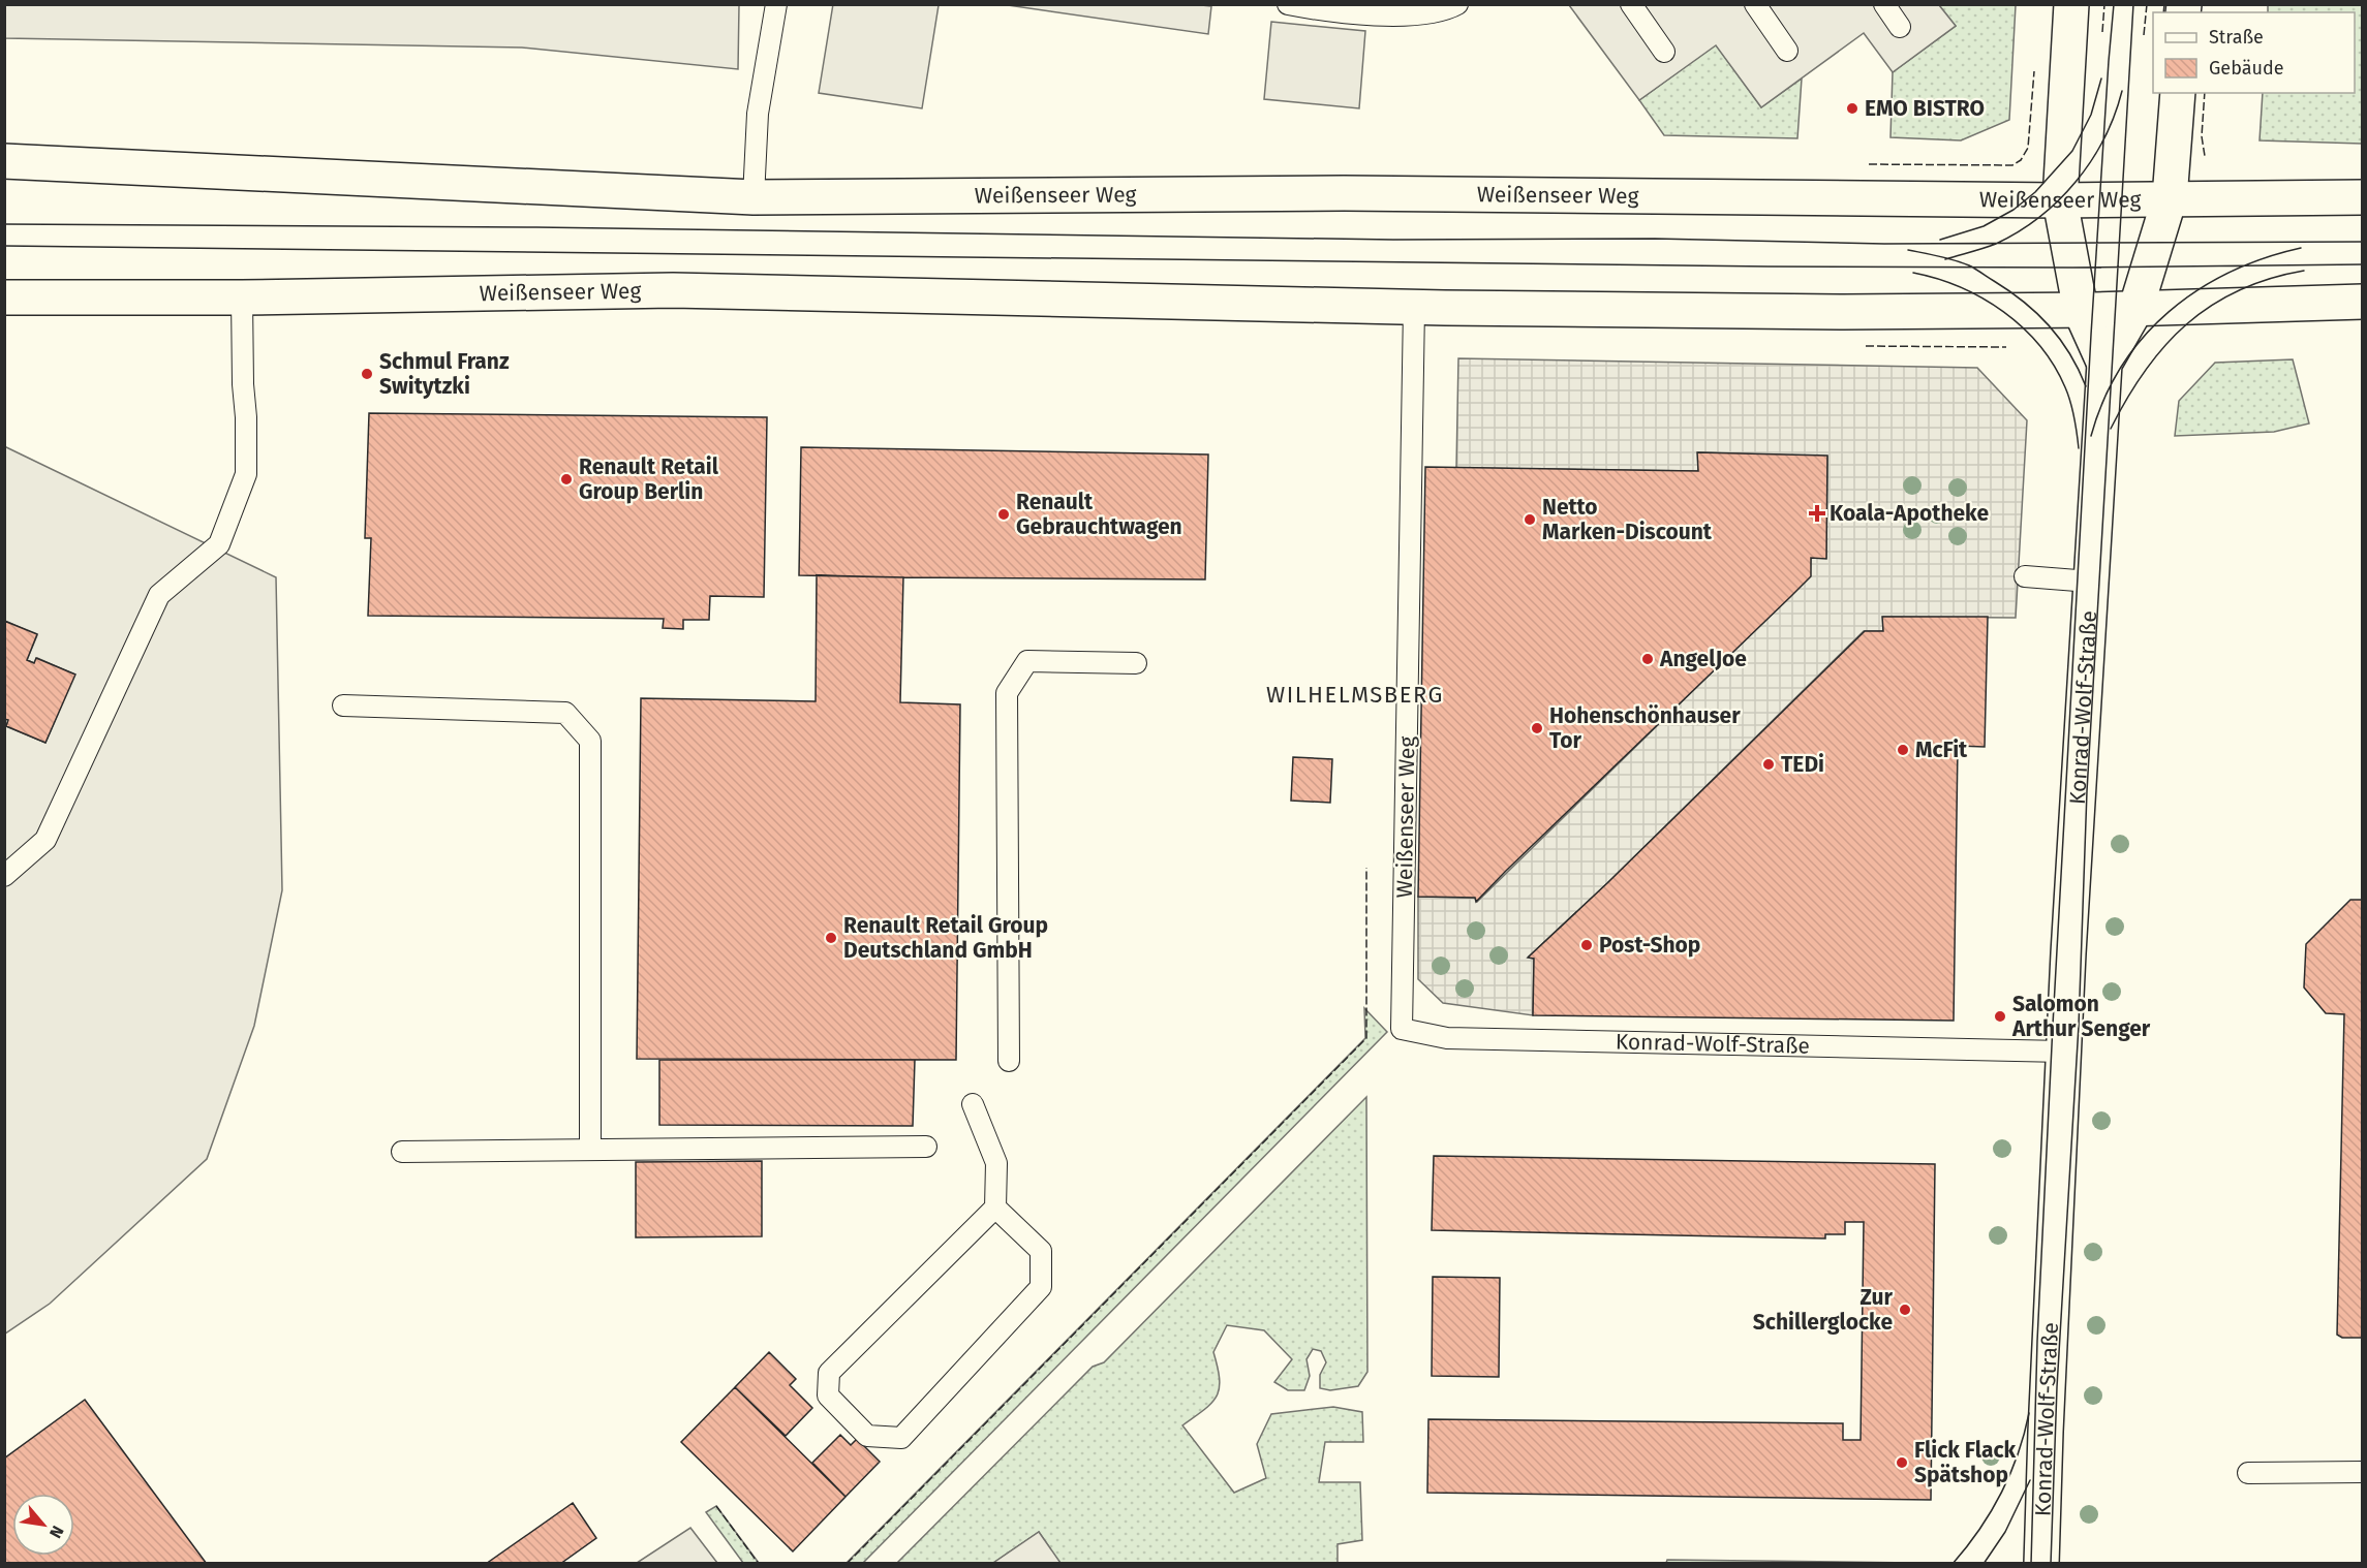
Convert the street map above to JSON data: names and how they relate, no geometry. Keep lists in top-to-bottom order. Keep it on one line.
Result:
{"streets":{"main road":["Weißenseer Weg","Konrad-Wolf-Straße"]},"crossings":[["Weißenseer Weg","Konrad-Wolf-Straße"]],"districts":["WILHELMSBERG"],"places":{"other":["EMO BISTRO","Schmul Franz Switytzki","Renault Retail Group Berlin","Renault Gebrauchtwagen","Netto Marken-Discount","AngelJoe","Hohenschönhauser Tor","McFit","TEDi","Renault Retail Group Deutschland GmbH","Post-Shop","Salomon Arthur Senger","Zur Schillerglocke","Flick Flack Spätshop"],"health":["Koala-Apotheke"]},"legend":["Straße","Gebäude"],"north":"bottom right"}
